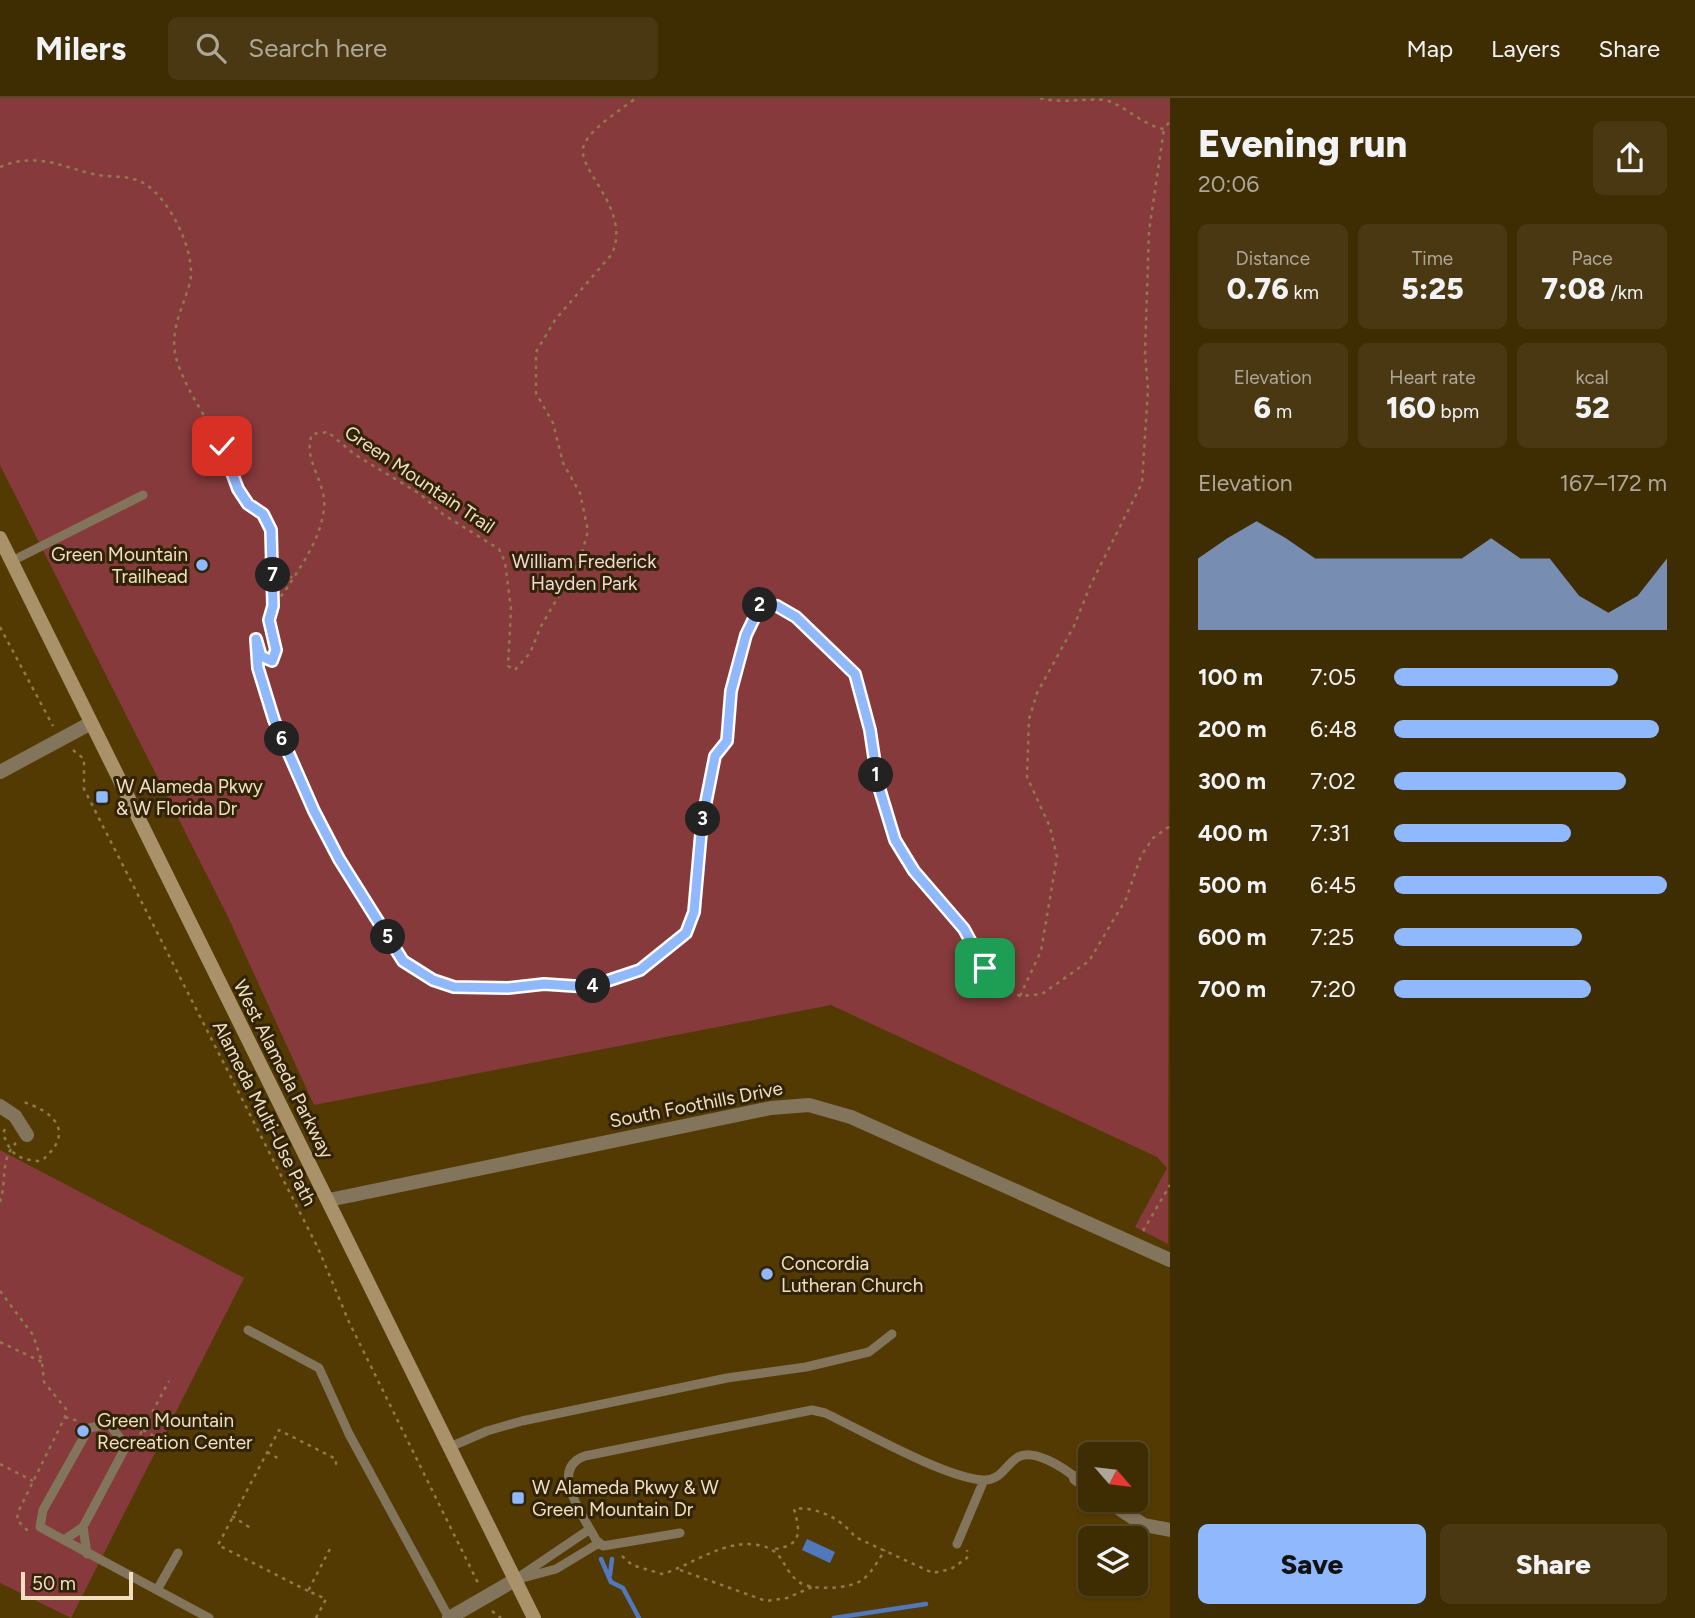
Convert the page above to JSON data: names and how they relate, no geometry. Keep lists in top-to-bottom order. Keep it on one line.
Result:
{"streets":{"main road":["West Alameda Parkway"],"street":["South Foothills Drive"],"path":["Green Mountain Trail","Alameda Multi-Use Path"]},"crossings":[["West Alameda Parkway","South Foothills Drive"]],"parks":["William Frederick Hayden Park"],"places":{"other":["Green Mountain Trailhead","Concordia Lutheran Church","Green Mountain Recreation Center"],"transit":["W Alameda Pkwy & W Florida Dr","W Alameda Pkwy & W Green Mountain Dr"]},"scale_bar":"50 m","north":"bottom right","page":{"header":"Milers","search":"Search here","nav":["Map","Layers","Share"],"heading":["Evening run","20:06"],"stats":[["Distance","0.76 km"],["Time","5:25"],["Pace","7:08 /km"],["Elevation","6 m"],["Heart rate","160 bpm"],["kcal","52"]],"chart":["Elevation","167–172 m"],"pins":["7","2","6","1","3","5","4"],"list":[{"name":"100 m","note":"7:05"},{"name":"200 m","note":"6:48"},{"name":"300 m","note":"7:02"},{"name":"400 m","note":"7:31"},{"name":"500 m","note":"6:45"},{"name":"600 m","note":"7:25"},{"name":"700 m","note":"7:20"}],"buttons":["Save","Share"],"scale":"50 m"}}
